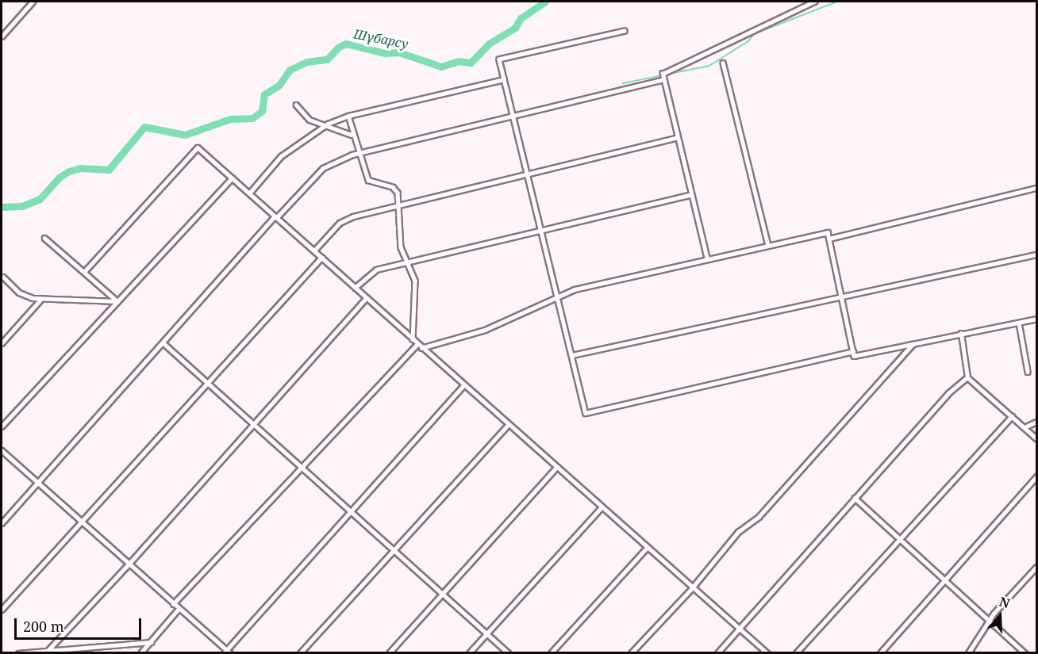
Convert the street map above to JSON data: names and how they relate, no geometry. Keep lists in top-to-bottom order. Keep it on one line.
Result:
{"water":["Шұбарсу"],"scale_bar":"200 m","north":"top"}
